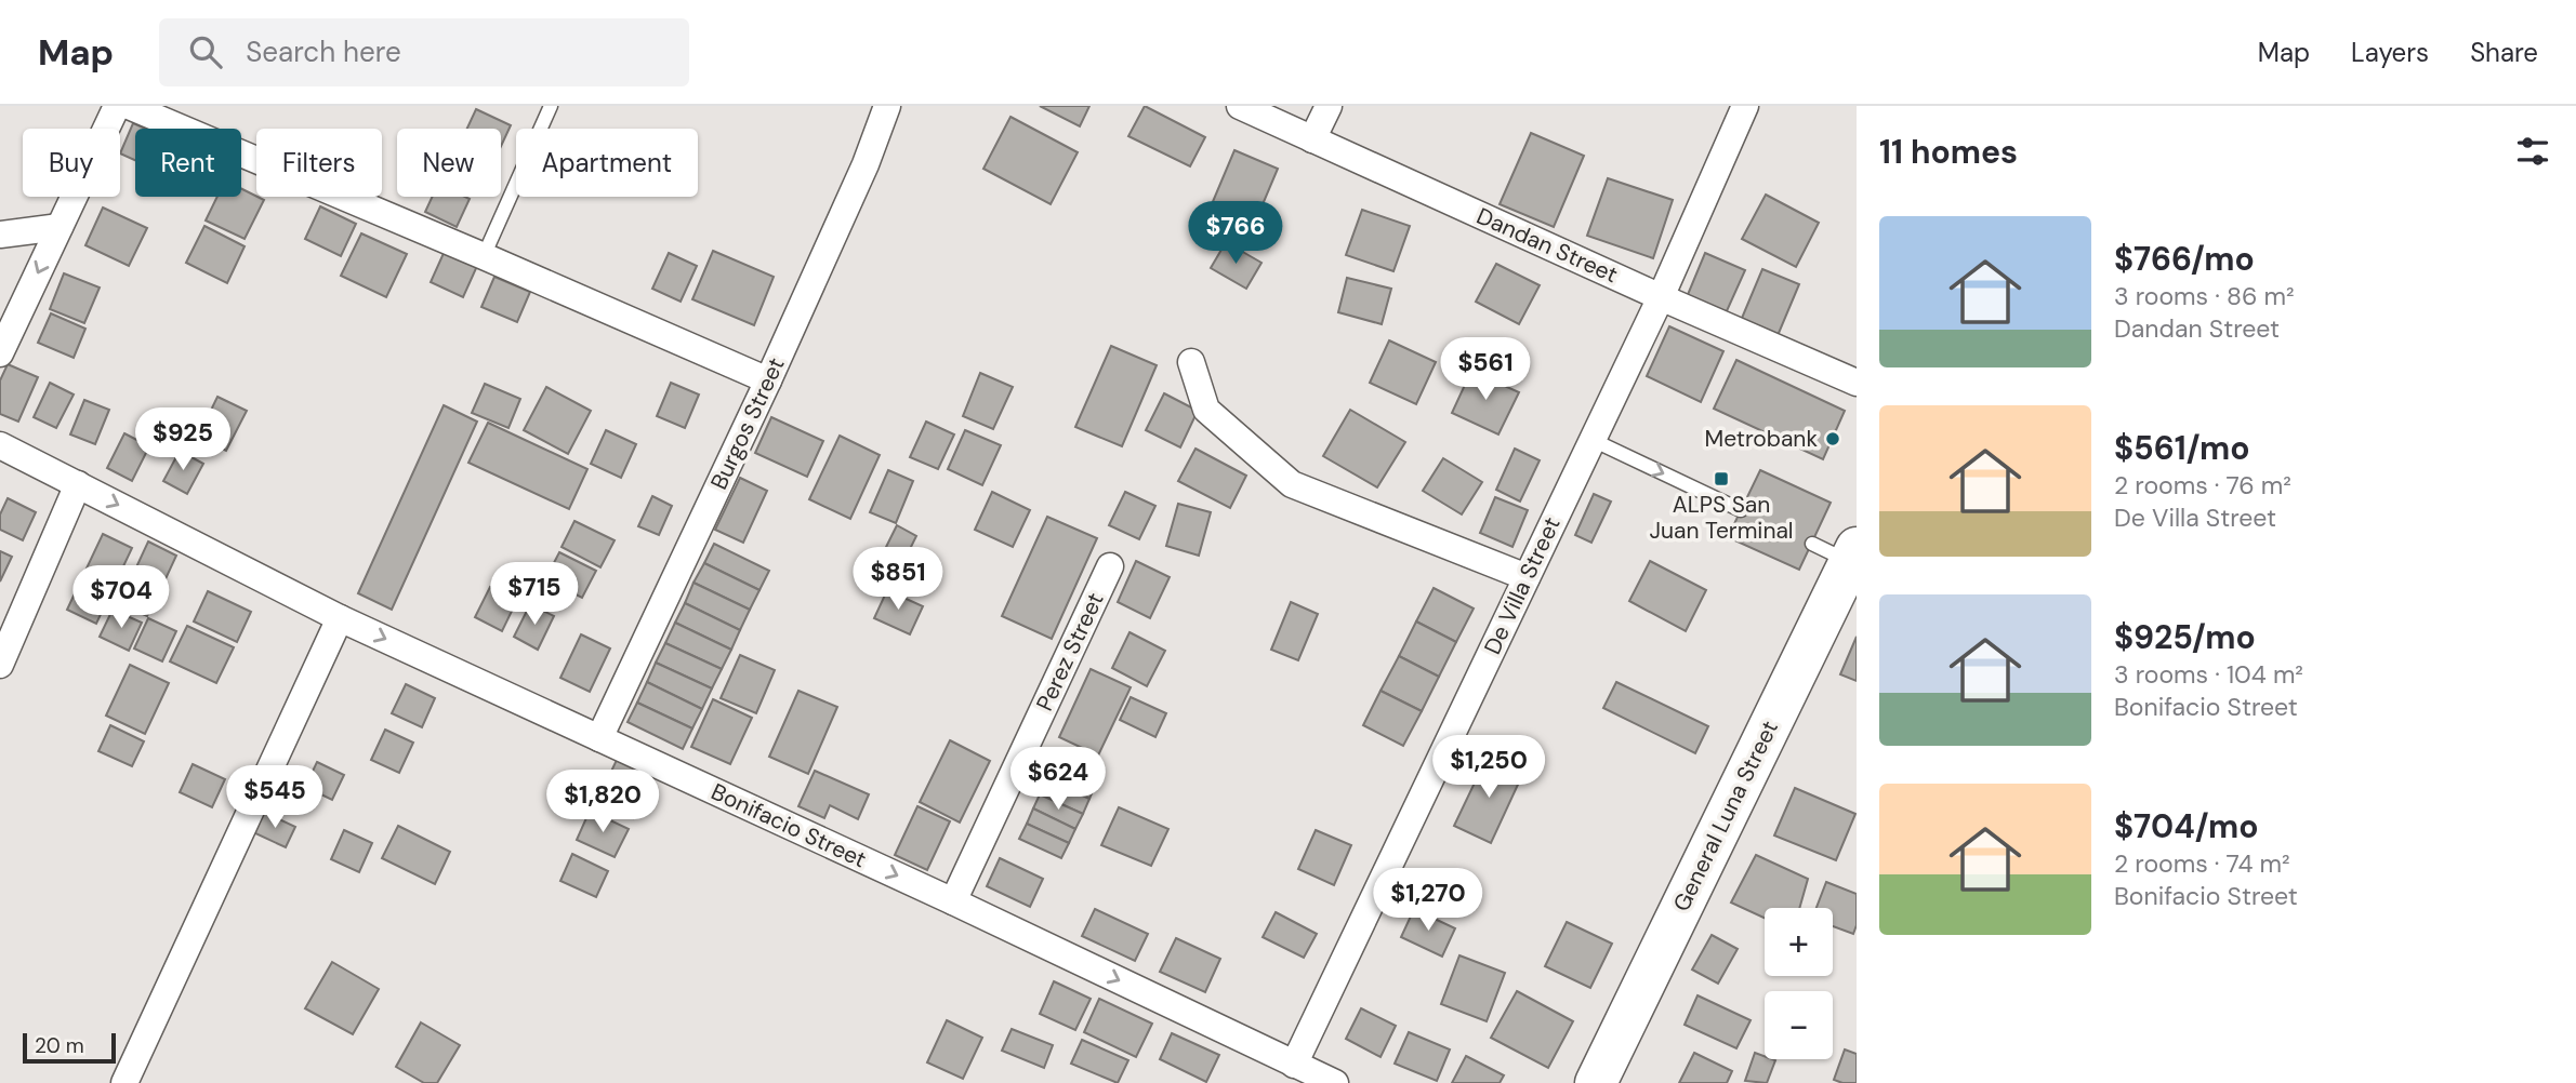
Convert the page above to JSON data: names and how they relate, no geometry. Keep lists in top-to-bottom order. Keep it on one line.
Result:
{"streets":{"main road":["General Luna Street"],"street":["Dandan Street","Burgos Street","De Villa Street","Perez Street","Bonifacio Street"]},"crossings":[["Dandan Street","De Villa Street"],["Burgos Street","Bonifacio Street"],["De Villa Street","Bonifacio Street"],["Perez Street","Bonifacio Street"]],"one_way":["Bonifacio Street"],"places":{"other":["Metrobank"],"transit":["ALPS San Juan Terminal"]},"scale_bar":"20 m","page":{"header":"Map","search":"Search here","nav":["Map","Layers","Share"],"heading":"11 homes","chip":["Buy","Rent","Filters","New","Apartment"],"list":[{"name":"$766/mo","note":"3 rooms · 86 m² · Dandan Street"},{"name":"$561/mo","note":"2 rooms · 76 m² · De Villa Street"},{"name":"$925/mo","note":"3 rooms · 104 m² · Bonifacio Street"},{"name":"$704/mo","note":"2 rooms · 74 m² · Bonifacio Street"}],"price":["$766","$561","$925","$851","$715","$704","$1,250","$624","$545","$1,820","$1,270"],"map_buttons":["+","−"],"scale":"20 m"}}
